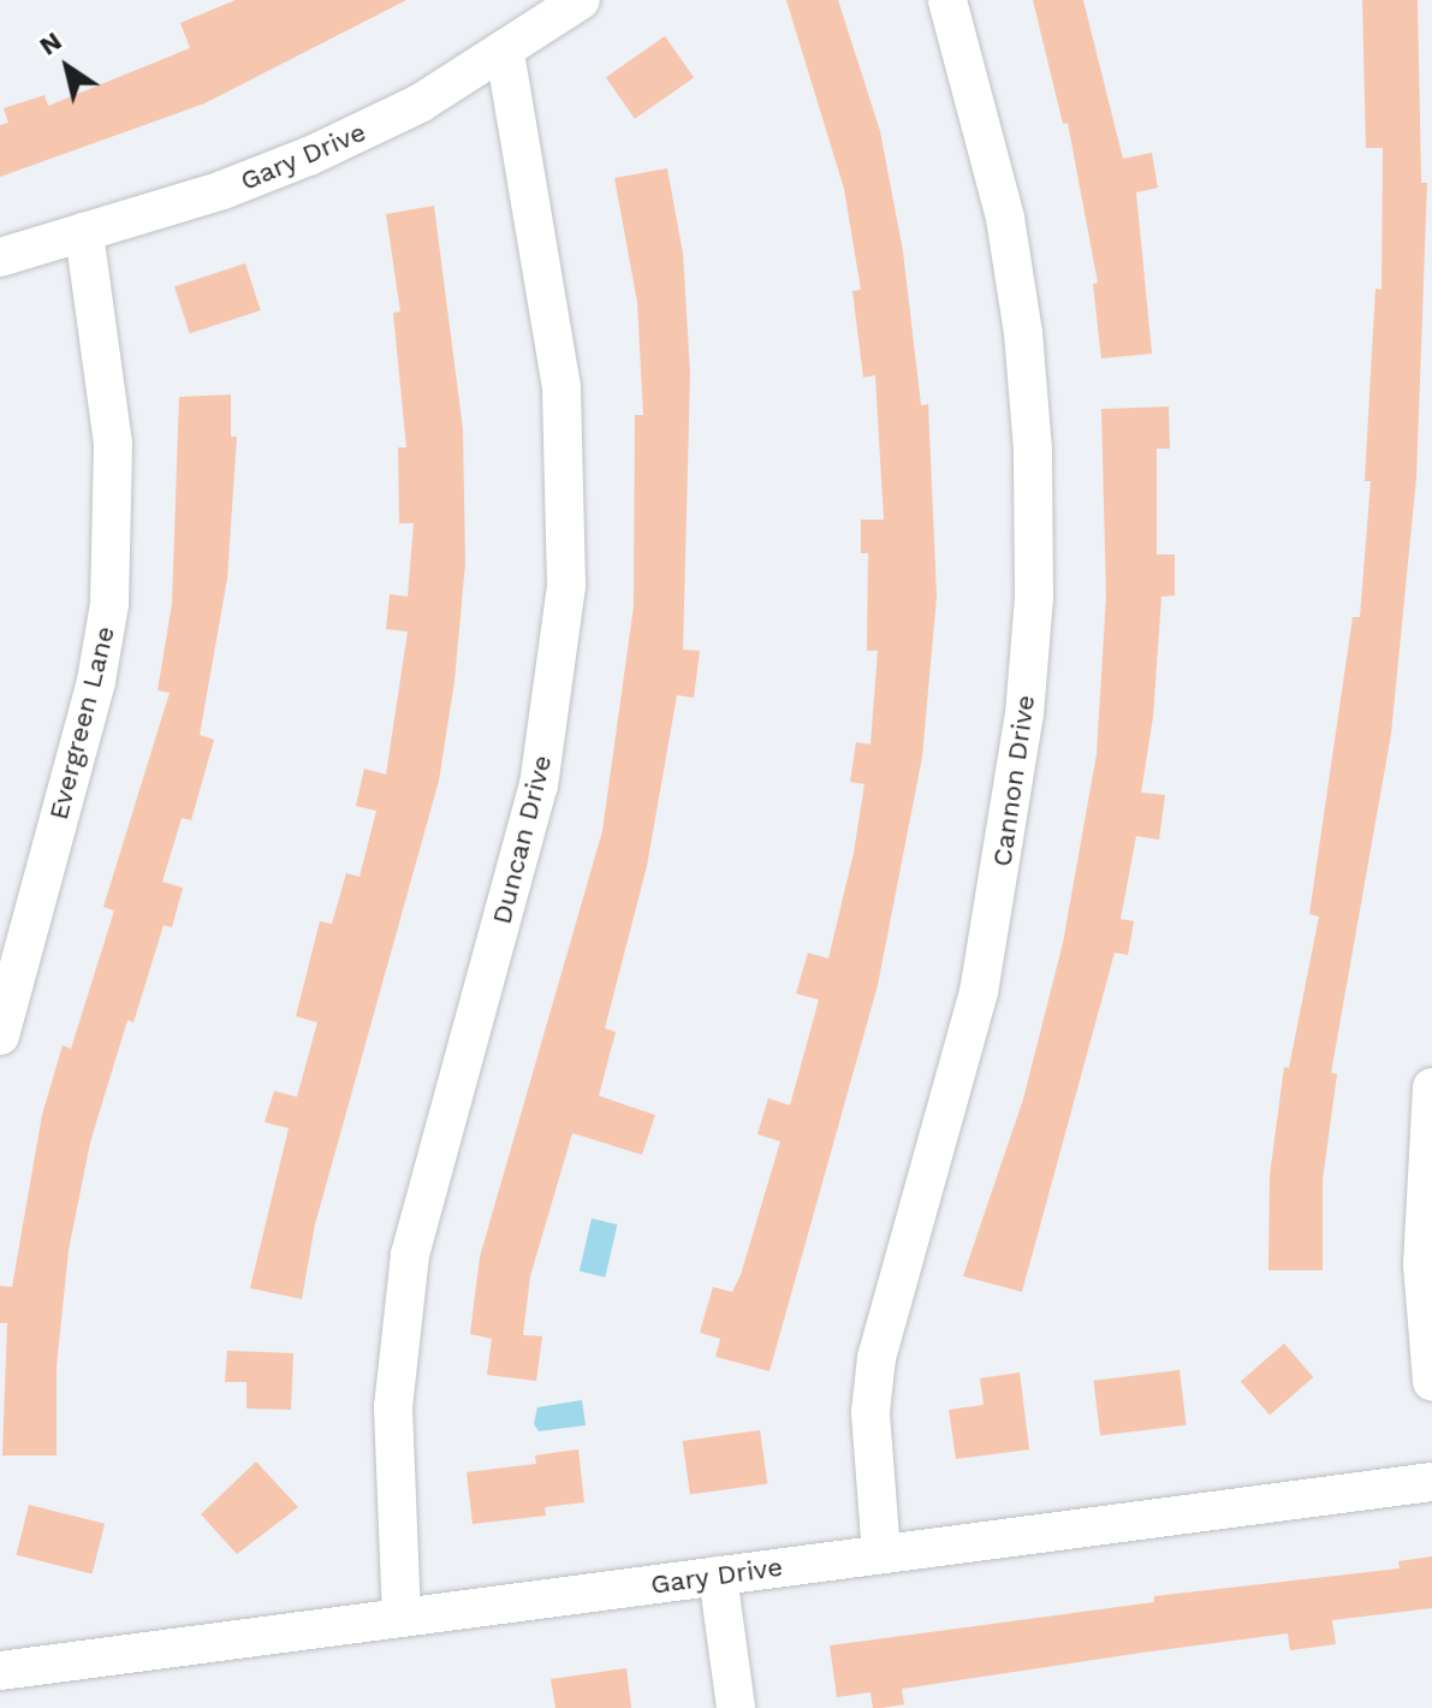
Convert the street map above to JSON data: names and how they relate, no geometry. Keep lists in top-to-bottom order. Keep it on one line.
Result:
{"streets":{"street":["Gary Drive","Evergreen Lane","Cannon Drive","Duncan Drive"]},"crossings":[["Gary Drive","Evergreen Lane"],["Gary Drive","Cannon Drive"],["Gary Drive","Duncan Drive"]],"north":"top left"}
